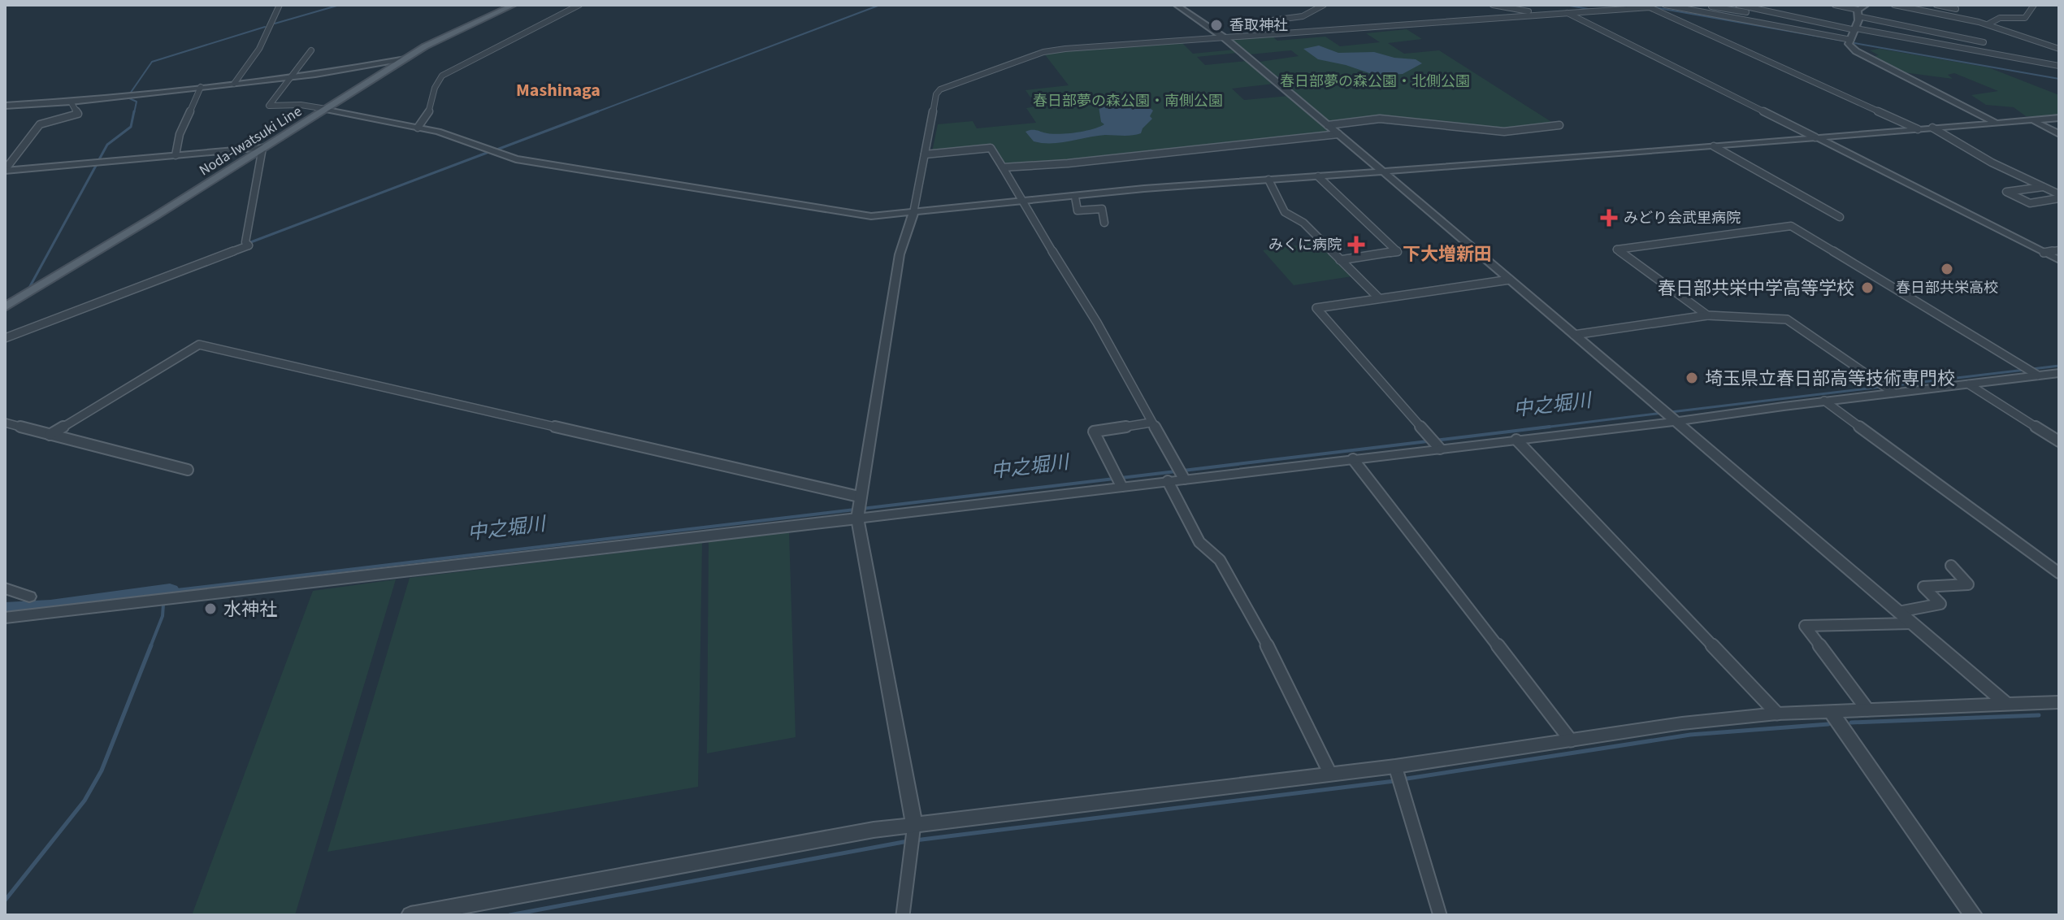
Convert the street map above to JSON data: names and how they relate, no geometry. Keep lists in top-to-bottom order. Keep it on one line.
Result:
{"streets":{"main road":["Noda-Iwatsuki Line"]},"districts":["Mashinaga","下大増新田"],"water":["中之堀川"],"parks":["春日部夢の森公園・北側公園","春日部夢の森公園・南側公園"],"places":{"other":["香取神社","春日部共栄高校","春日部共栄中学高等学校","埼玉県立春日部高等技術専門校","水神社"],"health":["みどり会武里病院","みくに病院"]}}
